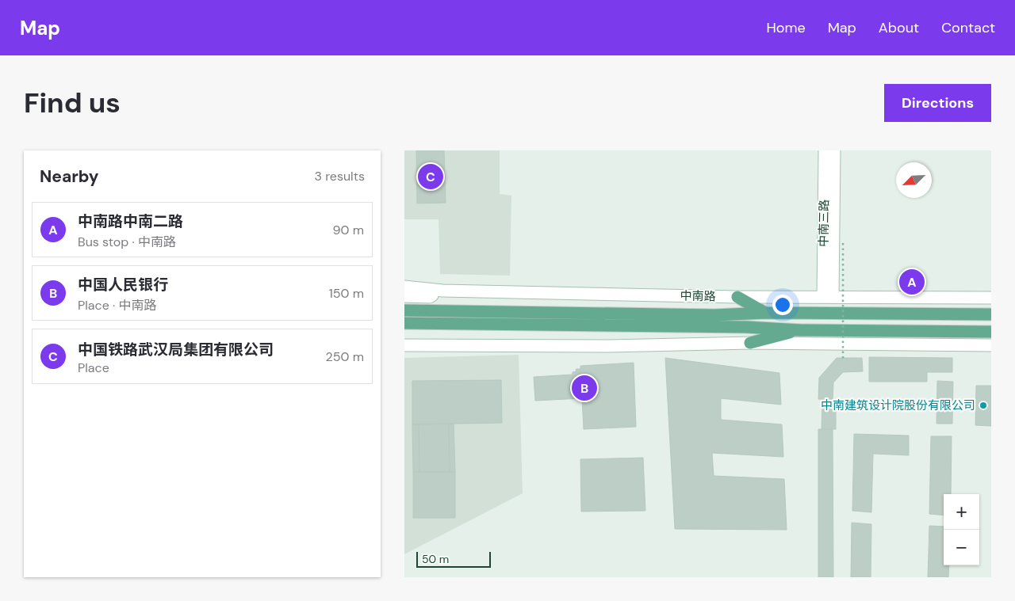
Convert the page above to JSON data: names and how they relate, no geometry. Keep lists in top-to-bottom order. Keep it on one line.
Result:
{"streets":{"main road":["中南三路","中南路"]},"crossings":[["中南三路","中南路"]],"places":["中南建筑设计院股份有限公司"],"scale_bar":"50 m","north":"bottom left","page":{"header":"Map","nav":["Home","Map","About","Contact"],"buttons":"Directions","title":"Find us","heading":["Nearby","3 results"],"pins":["C","A","B"],"list":[{"mark":"A","name":"中南路中南二路","note":"Bus stop · 中南路","value":"90 m"},{"mark":"B","name":"中国人民银行","note":"Place · 中南路","value":"150 m"},{"mark":"C","name":"中国铁路武汉局集团有限公司","note":"Place","value":"250 m"}],"map_buttons":["+","−"],"scale":"50 m"}}
